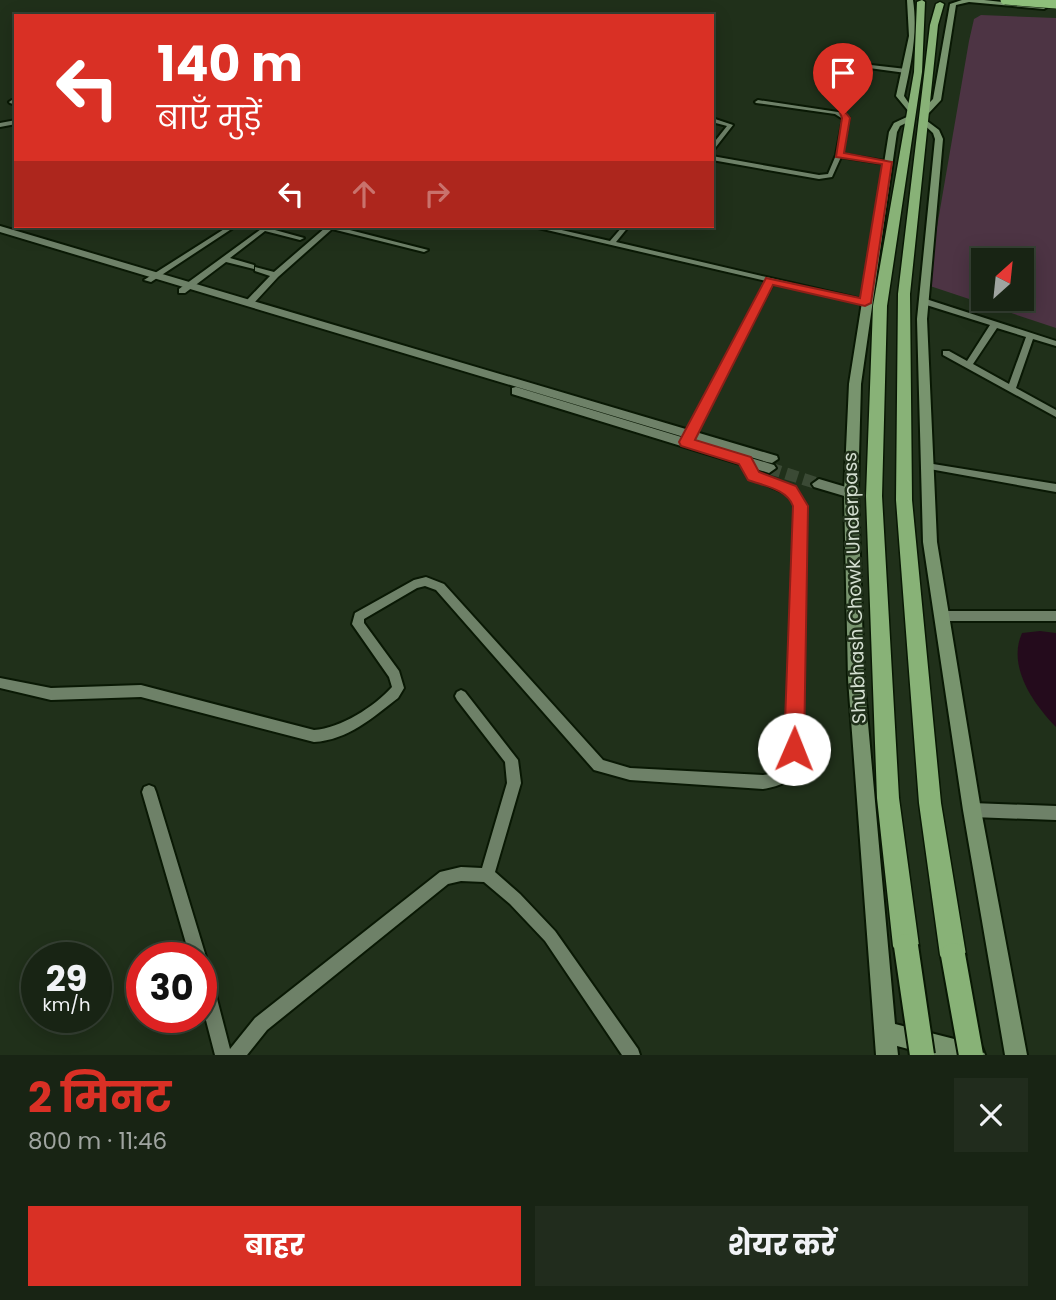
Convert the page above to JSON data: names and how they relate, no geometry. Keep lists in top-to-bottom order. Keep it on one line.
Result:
{"streets":{"highway":["Shubhash Chowk Underpass"]},"north":"top right","page":{"turn":["140 m","बाएँ मुड़ें"],"speed":"29 km/h","limit":"30","heading":["2 मिनट","800 m · 11:46"],"buttons":["बाहर","शेयर करें"]}}
